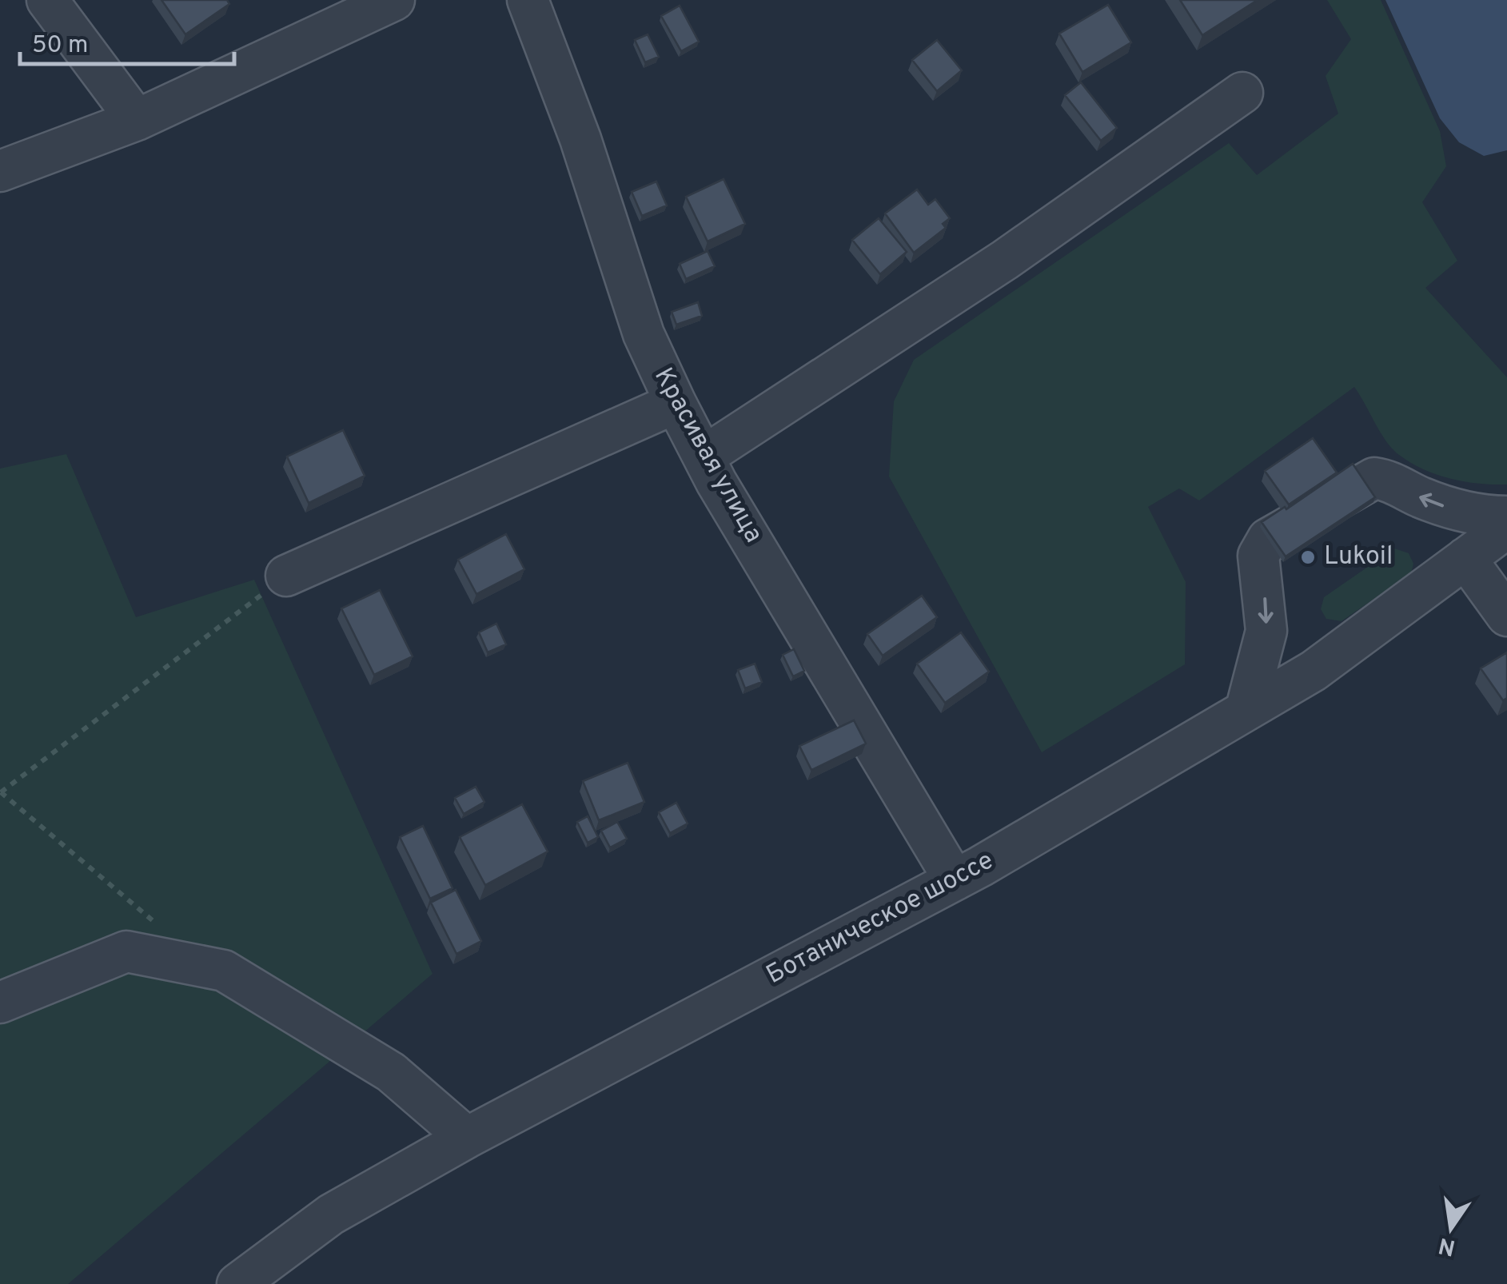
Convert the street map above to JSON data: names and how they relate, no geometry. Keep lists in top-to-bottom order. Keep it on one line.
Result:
{"streets":{"street":["Красивая улица","Ботаническое шоссе"]},"crossings":[["Красивая улица","Ботаническое шоссе"]],"places":["Lukoil"],"scale_bar":"50 m","north":"bottom"}
